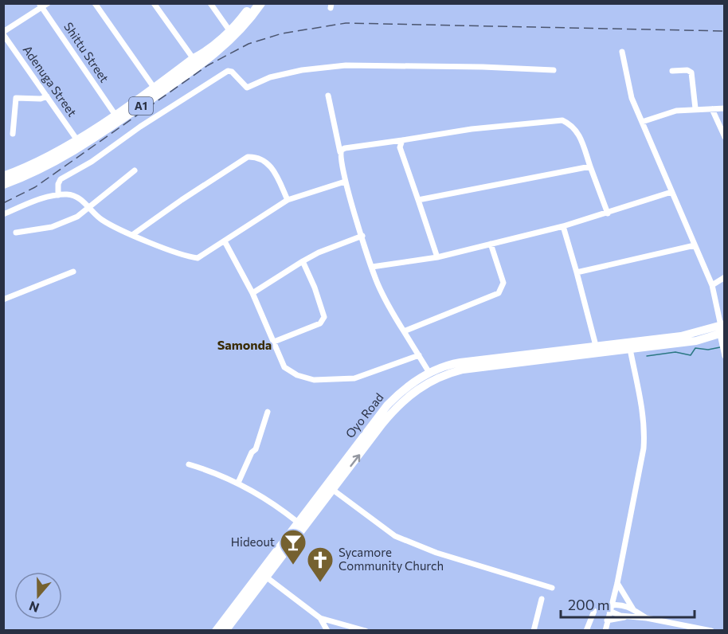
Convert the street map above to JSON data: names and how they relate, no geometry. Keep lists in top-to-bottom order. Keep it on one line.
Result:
{"streets":{"highway":["A1"],"main road":["Oyo Road"],"street":["Shittu Street","Adenuga Street"]},"crossings":[["Shittu Street","A1"],["Adenuga Street","A1"]],"districts":["Samonda"],"places":{"bar":["Hideout"],"church":["Sycamore Community Church"]},"scale_bar":"200 m","north":"bottom"}
